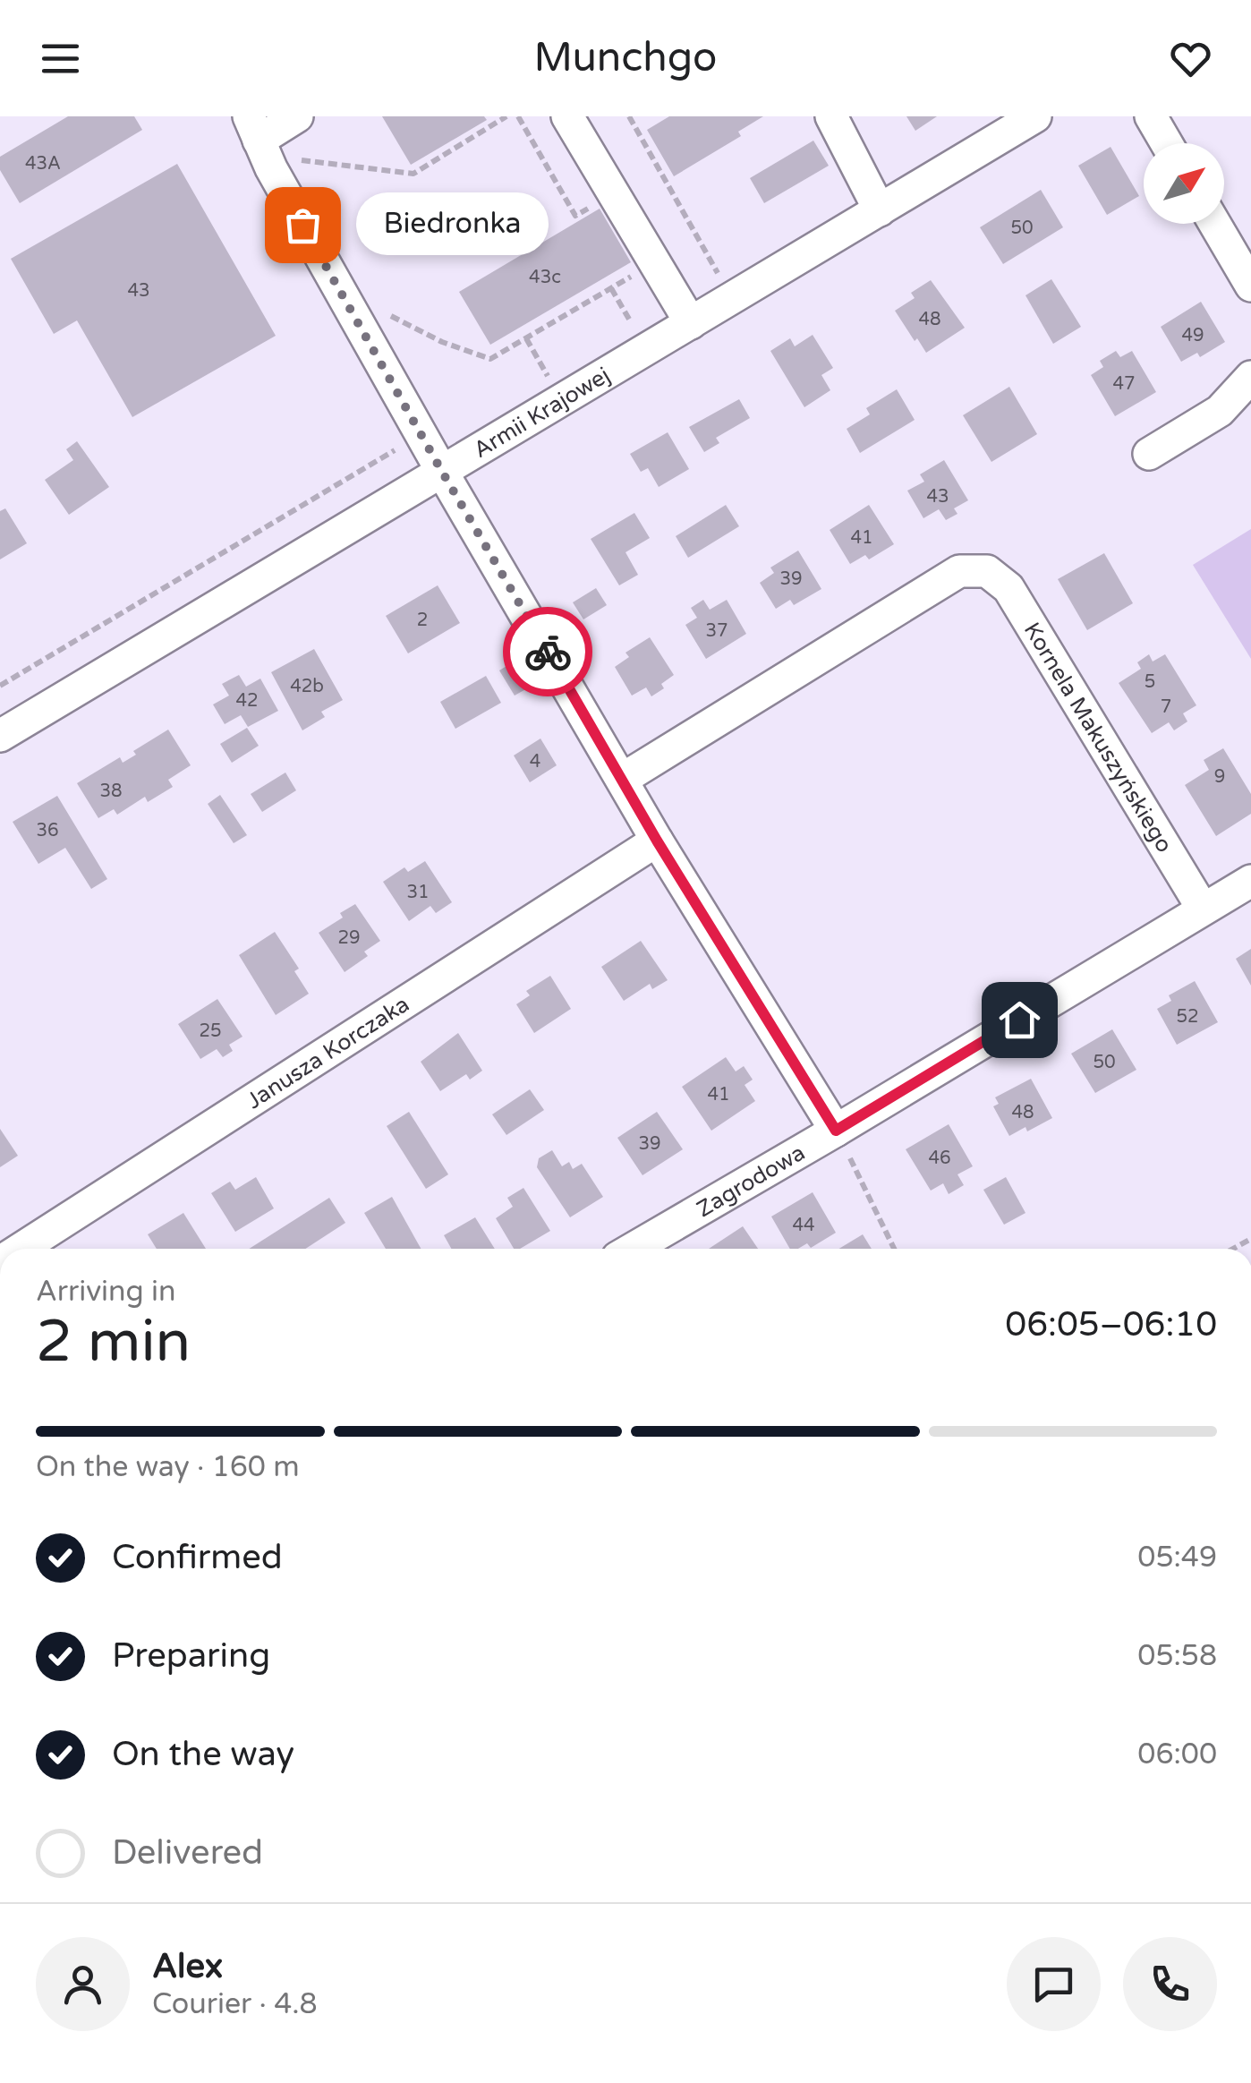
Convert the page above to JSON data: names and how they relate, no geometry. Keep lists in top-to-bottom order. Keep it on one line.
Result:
{"streets":{"street":["Armii Krajowej","Kornela Makuszyńskiego","Janusza Korczaka","Zagrodowa"]},"crossings":[["Kornela Makuszyńskiego","Zagrodowa"]],"places":["Biedronka"],"house_numbers":["43A","50","43c","43","48","49","47","43","41","39","2","37","5","42b","42","7","4","9","38","36","31","29","52","25","50","41","48","39","46","44"],"north":"top right","page":{"header":"Munchgo","bubble":"Biedronka","heading":["2 min","Arriving in","06:05–06:10"],"panel":["Alex","Courier · 4.8"],"bar":"On the way · 160 m","list":[["Confirmed","05:49"],["Preparing","05:58"],["On the way","06:00"],"Delivered"]}}
